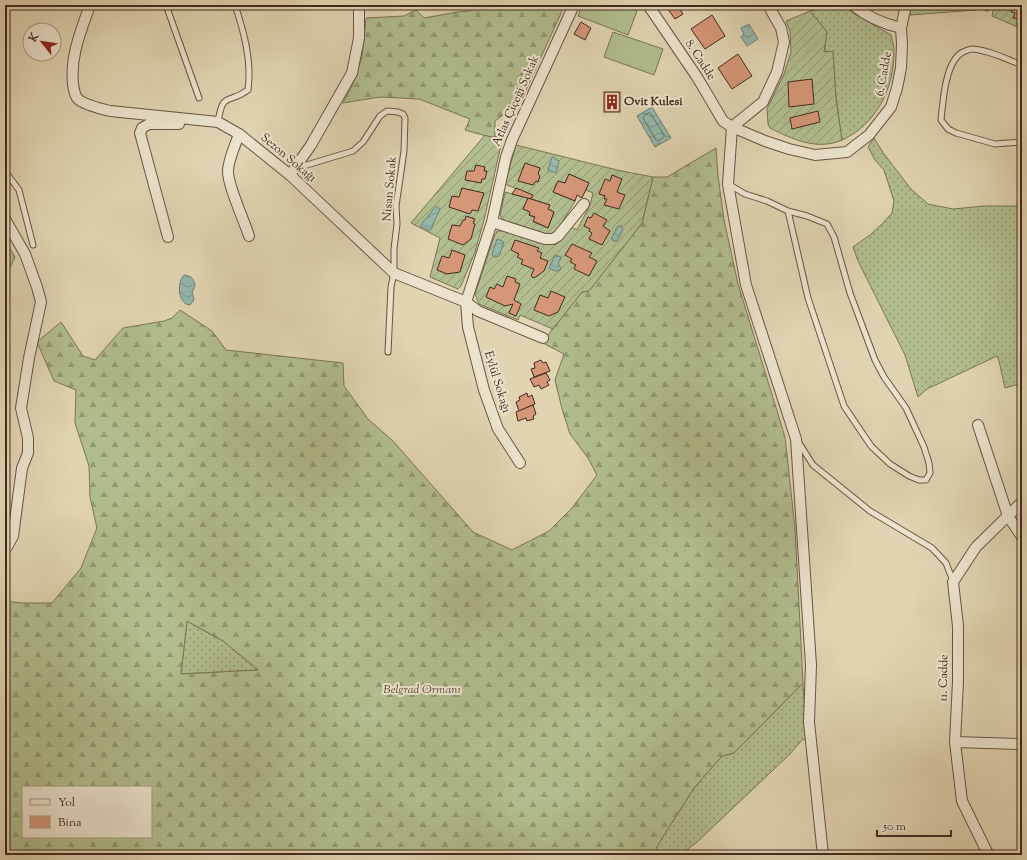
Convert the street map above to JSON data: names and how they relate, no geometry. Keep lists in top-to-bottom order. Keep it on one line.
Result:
{"streets":{"street":["8. Cadde","6. Cadde","Atlas Çiçeği Sokak","Sezon Sokağı","Eylül Sokağı","11. Cadde"],"lane":["Nisan Sokak"]},"crossings":[["8. Cadde","6. Cadde"],["Atlas Çiçeği Sokak","Sezon Sokağı"],["Atlas Çiçeği Sokak","Eylül Sokağı"],["Sezon Sokağı","Nisan Sokak"],["Sezon Sokağı","Eylül Sokağı"]],"parks":["Belgrad Ormanı"],"places":{"building":["Ovit Kulesi"]},"legend":["Yol","Bina"],"scale_bar":"50 m","north":"top left"}
